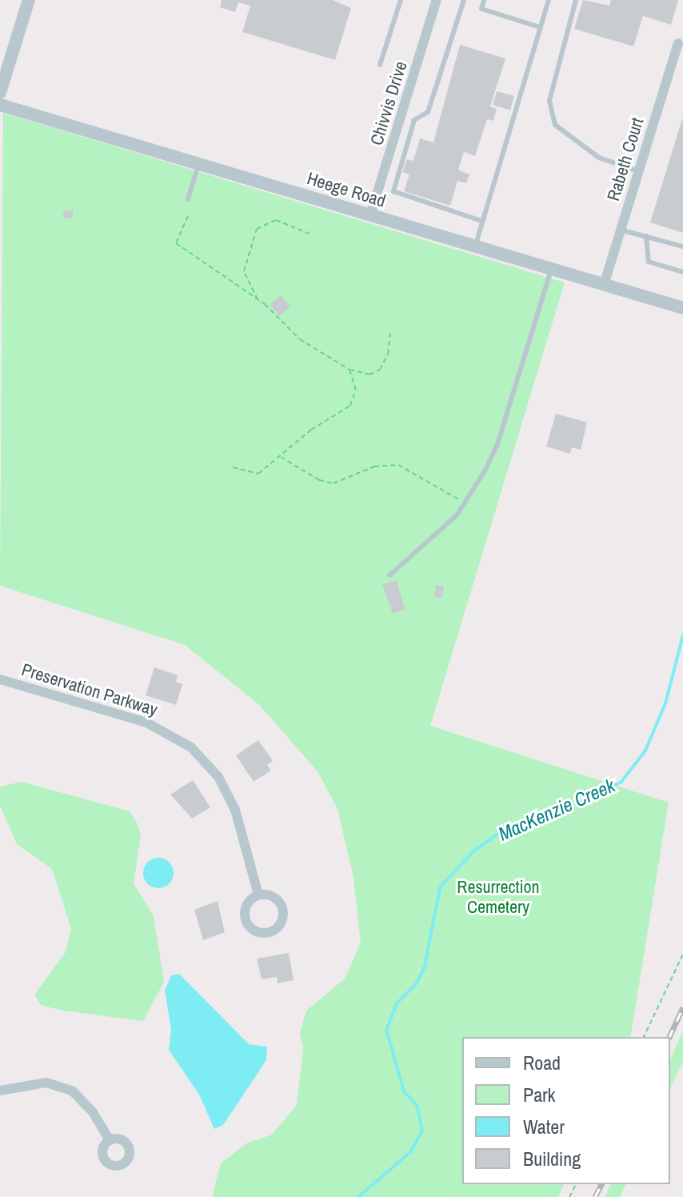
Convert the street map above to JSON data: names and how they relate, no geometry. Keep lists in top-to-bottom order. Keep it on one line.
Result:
{"streets":{"street":["Chivvis Drive","Rabeth Court","Heege Road","Preservation Parkway"]},"crossings":[["Chivvis Drive","Heege Road"],["Rabeth Court","Heege Road"]],"water":["MacKenzie Creek"],"parks":["Resurrection Cemetery"],"legend":["Road","Park","Water","Building"]}
